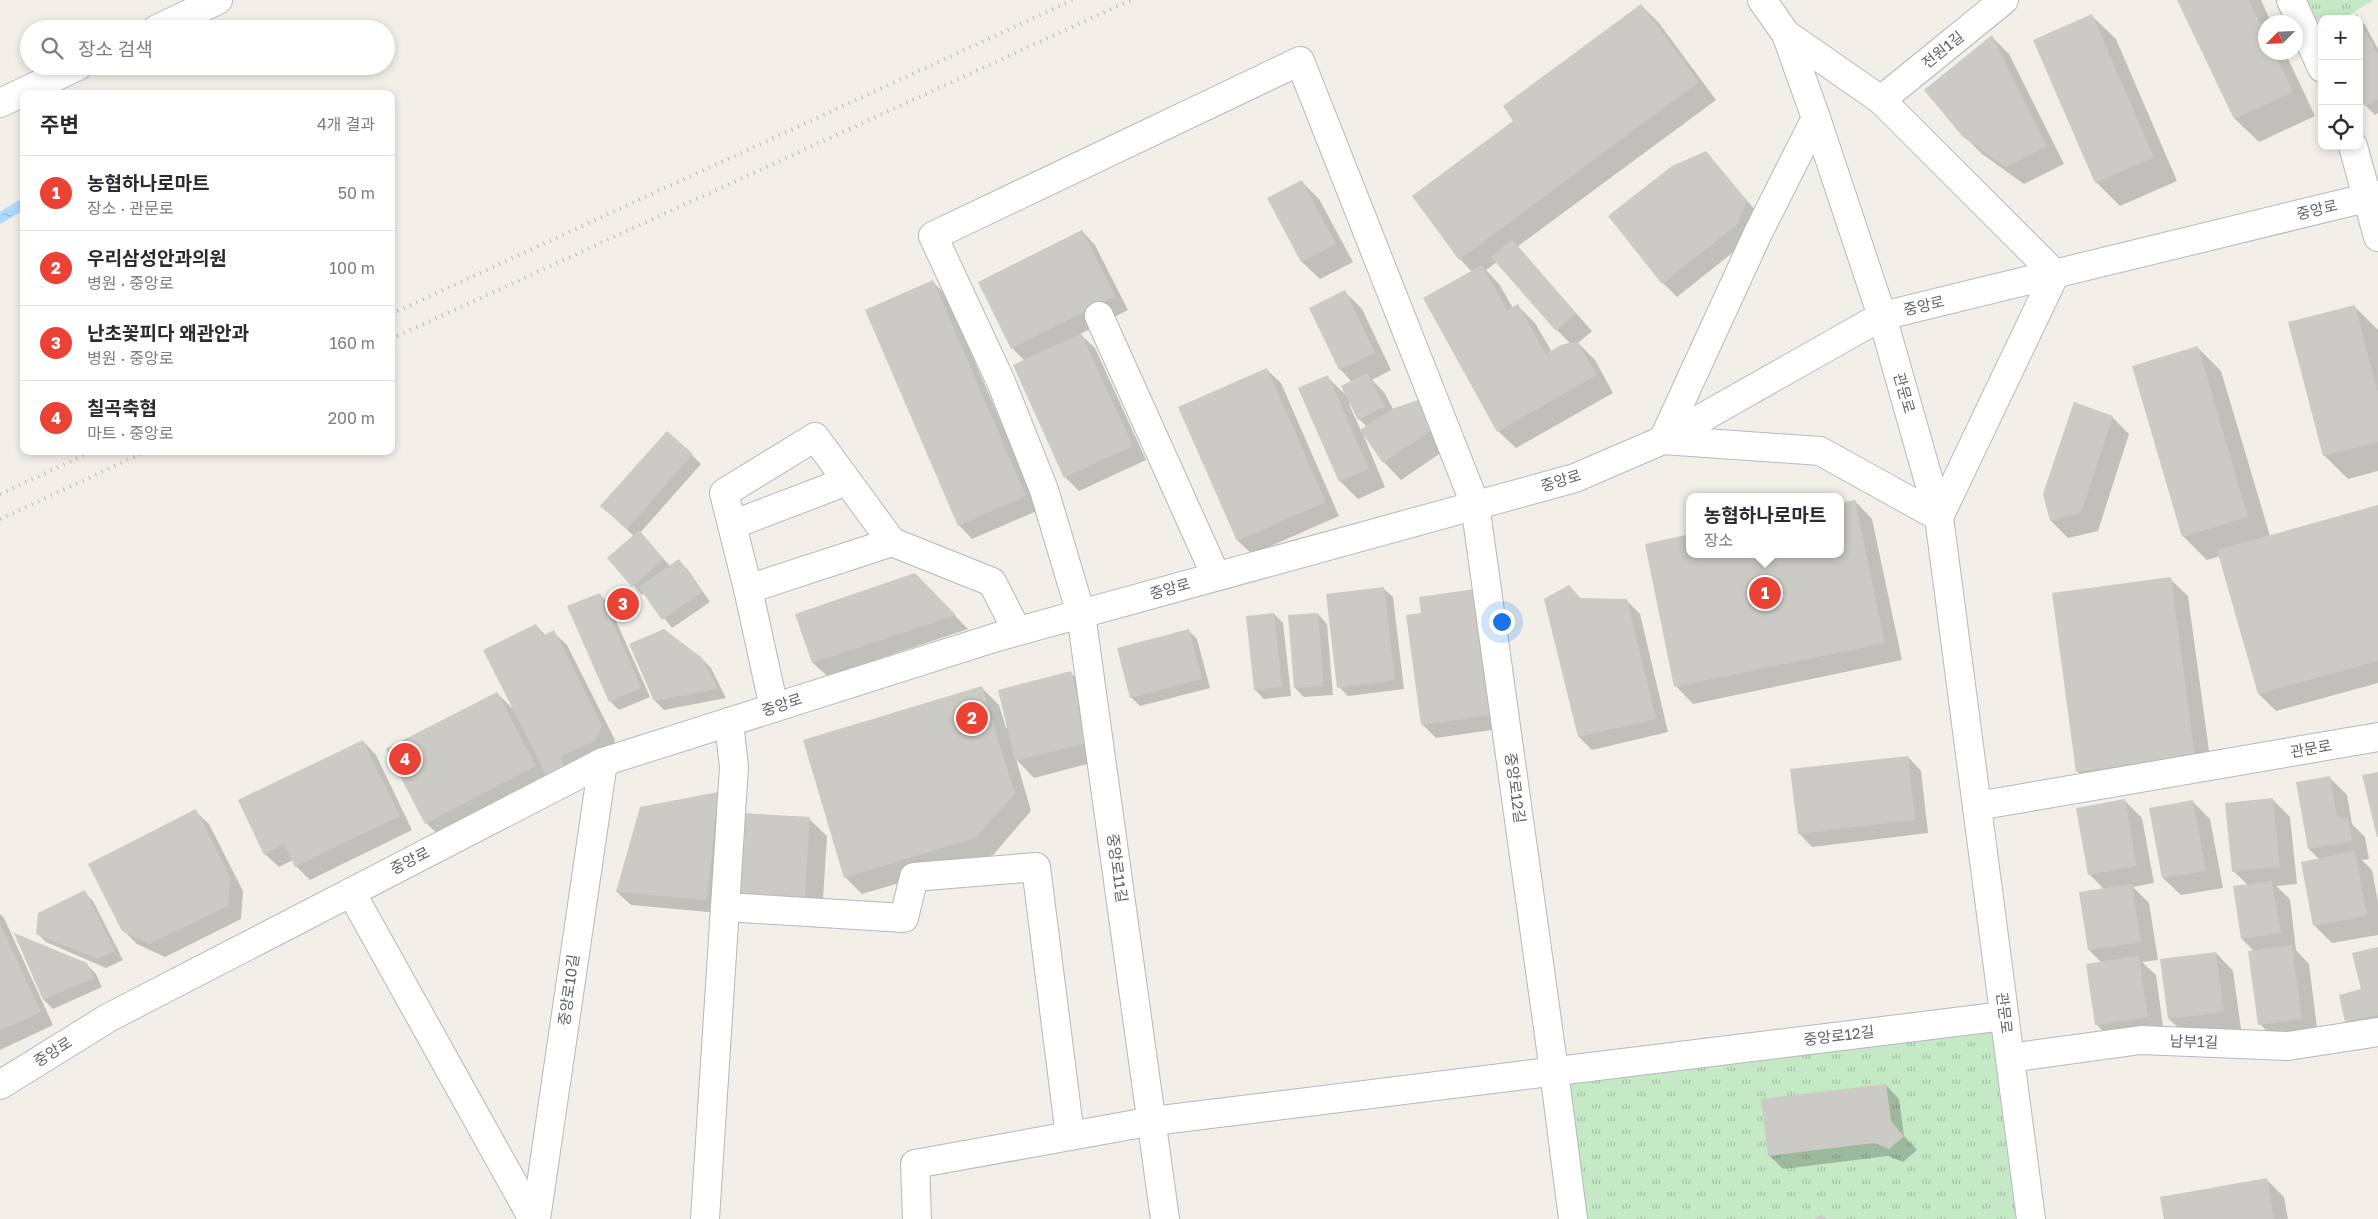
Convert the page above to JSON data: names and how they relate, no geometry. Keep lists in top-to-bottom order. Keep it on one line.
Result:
{"streets":{"street":["전원1길","중앙로","관문로","중앙로12길","중앙로11길","중앙로10길","남부1길"]},"crossings":[["중앙로","관문로"],["중앙로","중앙로12길"],["중앙로","중앙로11길"],["중앙로","중앙로10길"],["관문로","중앙로12길"],["관문로","남부1길"],["중앙로12길","중앙로11길"]],"north":"bottom left","page":{"map_buttons":["+","−"],"search":"장소 검색","heading":["주변","4개 결과"],"list":[{"mark":"1","name":"농협하나로마트","note":"장소 · 관문로","value":"50 m"},{"mark":"2","name":"우리삼성안과의원","note":"병원 · 중앙로","value":"100 m"},{"mark":"3","name":"난초꽃피다 왜관안과","note":"병원 · 중앙로","value":"160 m"},{"mark":"4","name":"칠곡축협","note":"마트 · 중앙로","value":"200 m"}],"popup":["농협하나로마트","장소"],"pins":["1","3","2","4"]}}
